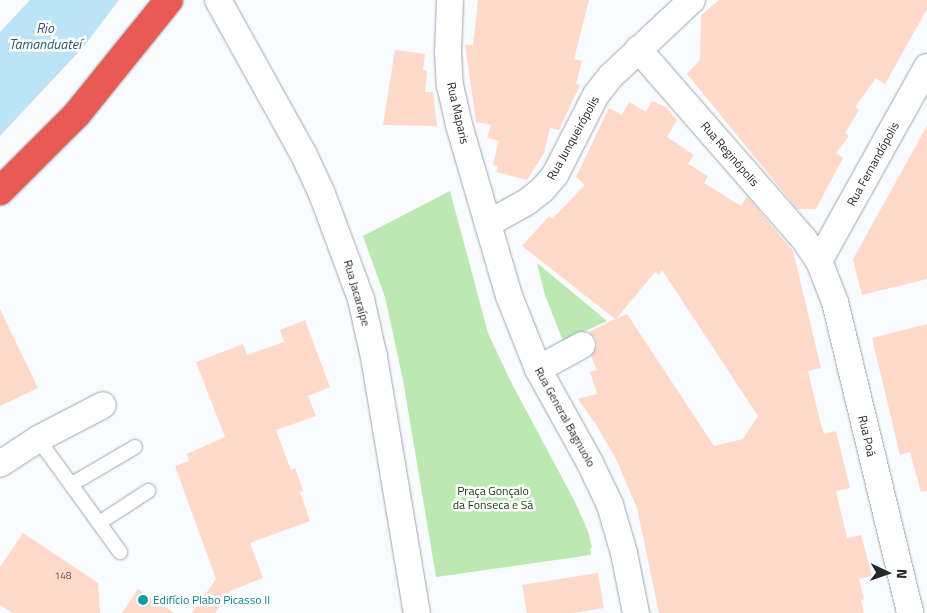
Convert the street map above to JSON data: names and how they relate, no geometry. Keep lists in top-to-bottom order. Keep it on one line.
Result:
{"streets":{"street":["Rua Maparis","Rua Junqueirópolis","Rua Reginópolis","Rua Fernandópolis","Rua Jacaraípe","Rua General Bagnuolo","Rua Poá"]},"crossings":[["Rua Maparis","Rua Junqueirópolis"],["Rua Maparis","Rua General Bagnuolo"],["Rua Junqueirópolis","Rua Reginópolis"],["Rua Junqueirópolis","Rua General Bagnuolo"],["Rua Reginópolis","Rua Fernandópolis"],["Rua Reginópolis","Rua Poá"],["Rua Fernandópolis","Rua Poá"]],"water":["Rio Tamanduateí"],"parks":["Praça Gonçalo da Fonseca e Sá"],"places":["Edifício Plabo Picasso II"],"house_numbers":["148"],"north":"right"}
